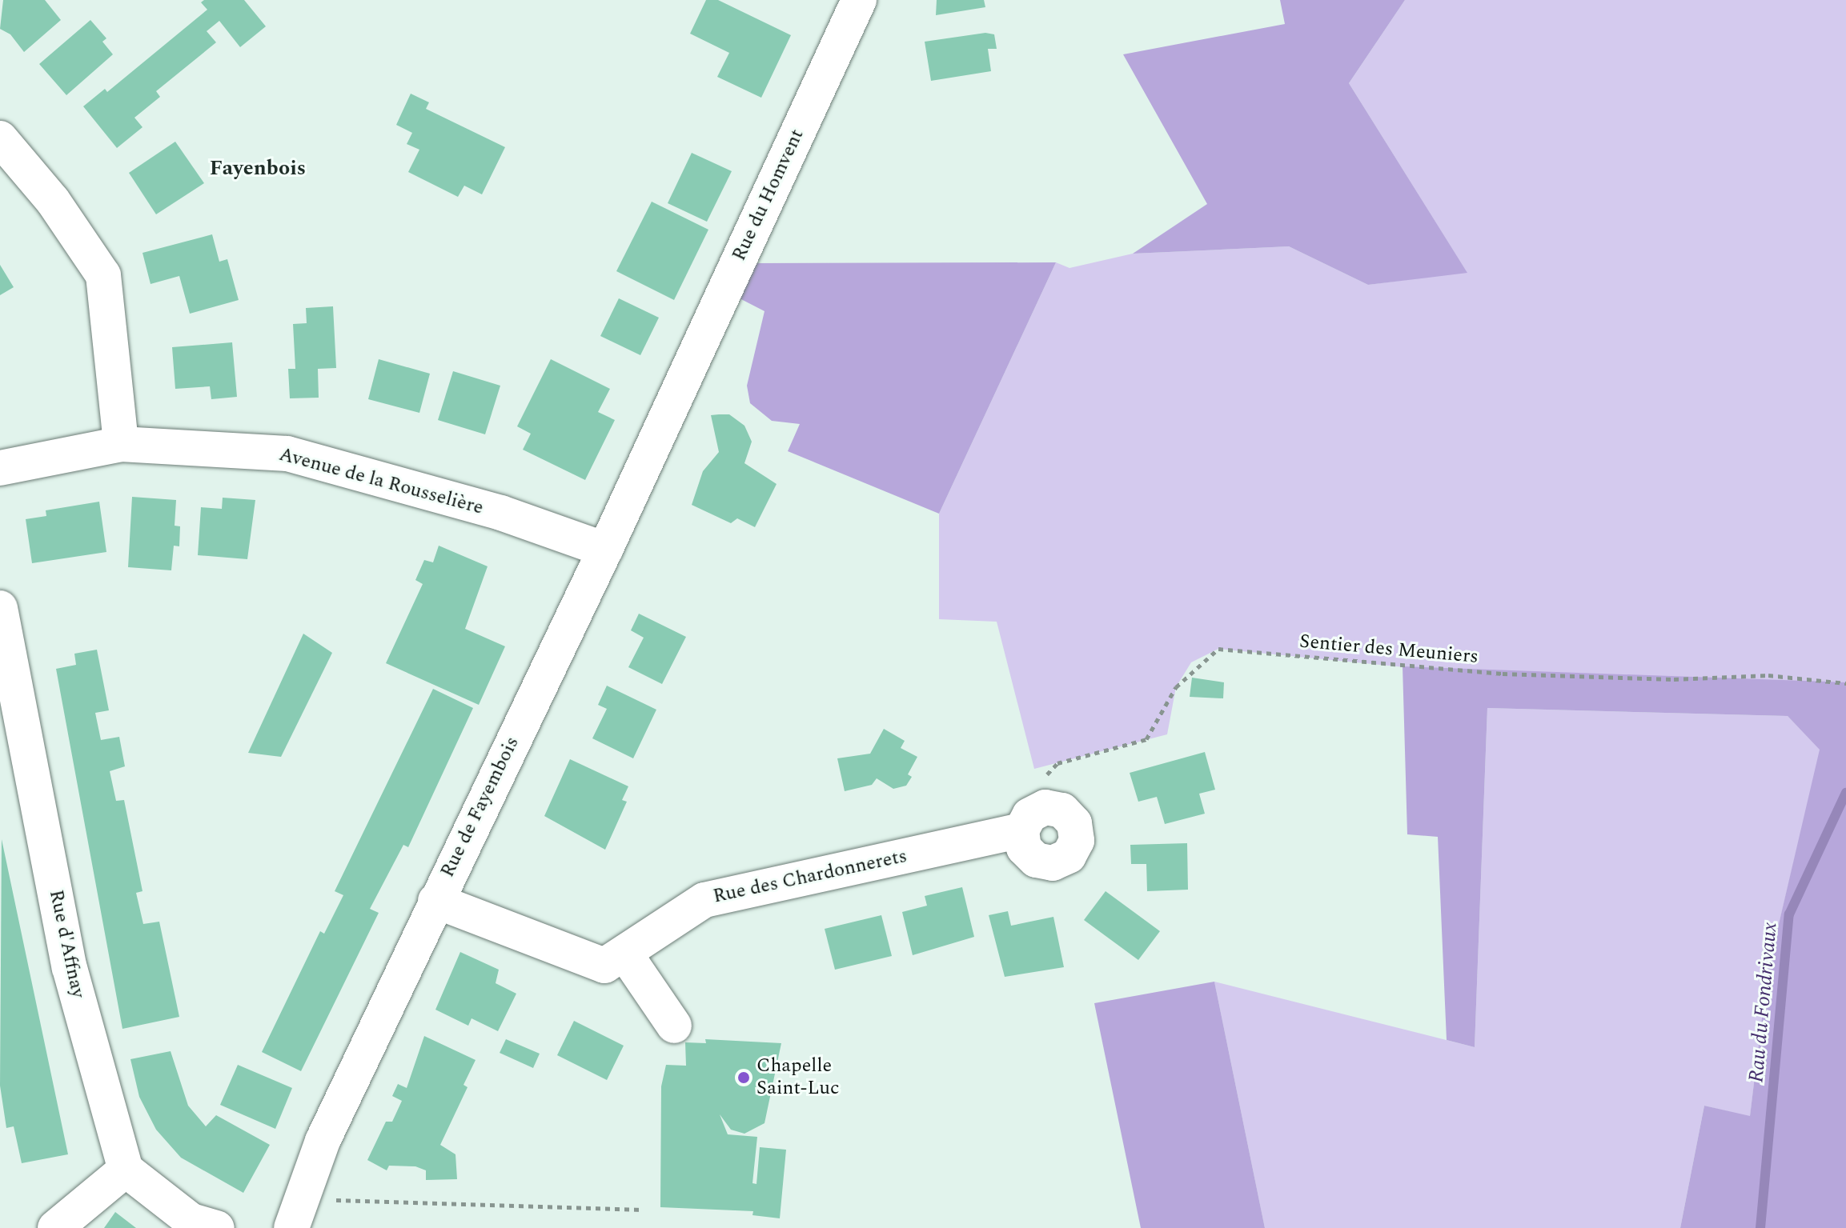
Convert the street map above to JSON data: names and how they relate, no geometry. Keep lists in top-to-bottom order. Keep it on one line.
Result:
{"streets":{"street":["Rue du Homvent","Avenue de la Rousselière","Rue de Fayembois","Rue des Chardonnerets","Rue d'Affnay"],"path":["Sentier des Meuniers"]},"crossings":[["Rue du Homvent","Rue de Fayembois"],["Avenue de la Rousselière","Rue de Fayembois"],["Rue de Fayembois","Rue des Chardonnerets"]],"districts":["Fayenbois"],"water":["Rau du Fondrivaux"],"places":["Chapelle Saint-Luc"]}
